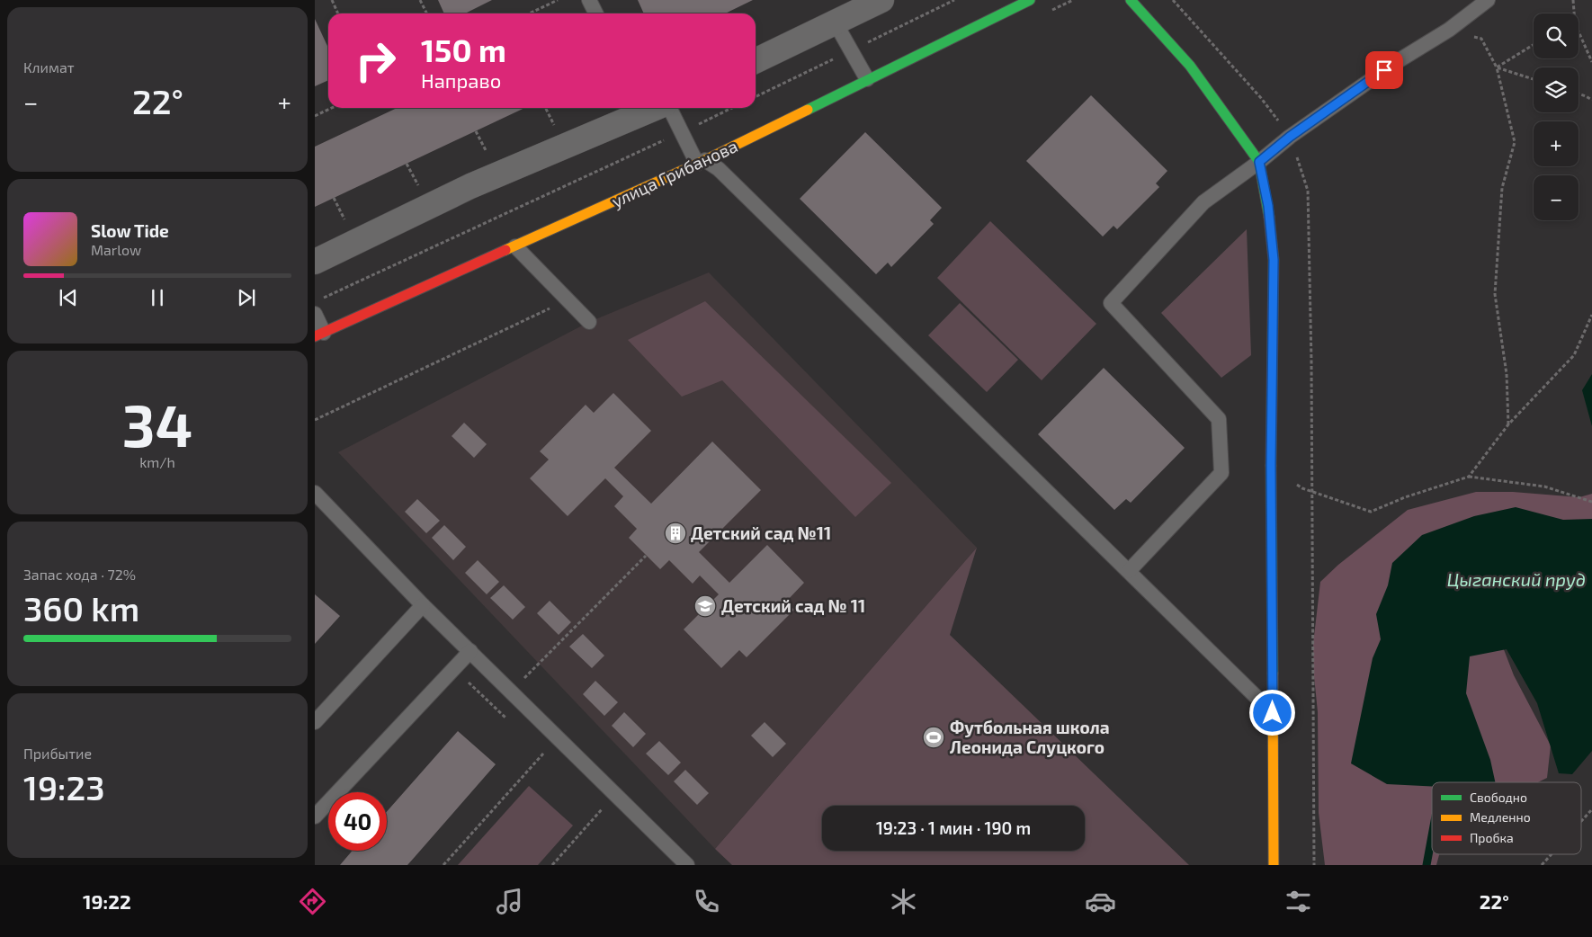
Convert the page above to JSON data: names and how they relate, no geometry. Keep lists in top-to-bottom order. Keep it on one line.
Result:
{"streets":{"street":["улица Грибанова"]},"water":["Цыганский пруд"],"places":{"building":["Детский сад №11"],"school or university":["Детский сад № 11"],"sports":["Футбольная школа Леонида Слуцкого"]},"legend":["Свободно","Медленно","Пробка"],"page":{"tile":["Климат",["34","km/h"],["Запас хода · 72%","360 km"],["Прибытие","19:23"]],"map_buttons":["+","−"],"turn":["150 m","Направо"],"heat":["−","22°","+"],"song":["Slow Tide","Marlow"],"limit":"40","trip":"19:23 · 1 мин · 190 m","tabs":["19:22","22°"]}}
